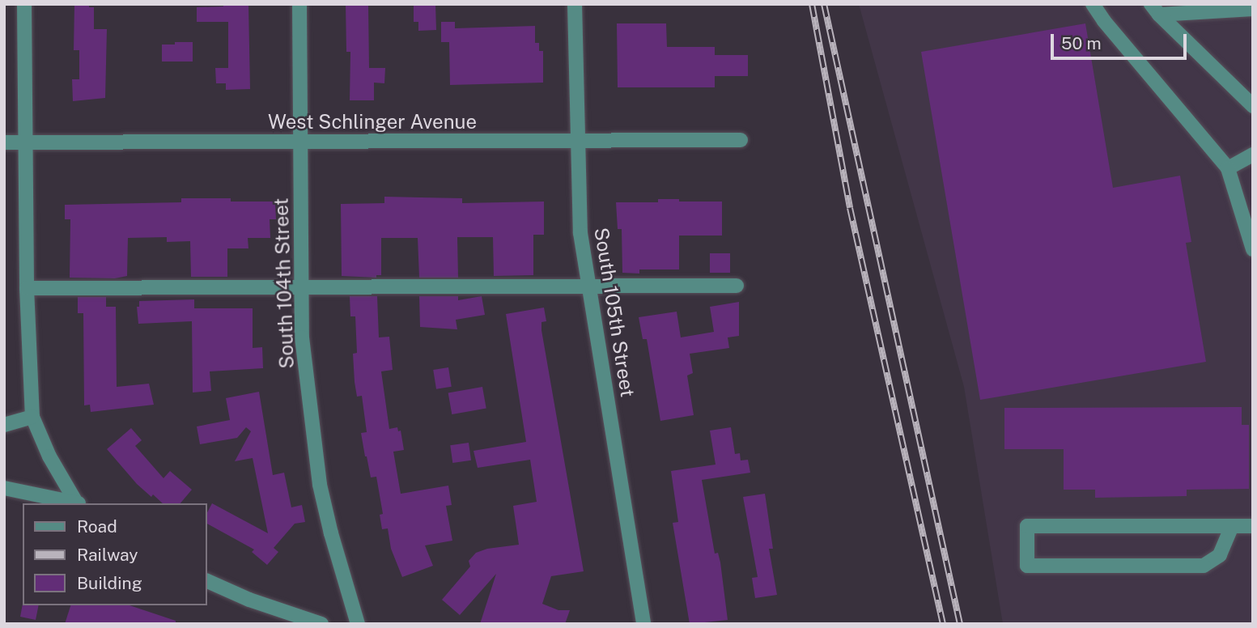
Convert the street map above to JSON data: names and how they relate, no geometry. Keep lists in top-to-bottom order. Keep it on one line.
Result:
{"streets":{"street":["West Schlinger Avenue","South 104th Street","South 105th Street"]},"crossings":[["West Schlinger Avenue","South 104th Street"],["West Schlinger Avenue","South 105th Street"]],"legend":["Road","Railway","Building"],"scale_bar":"50 m"}
